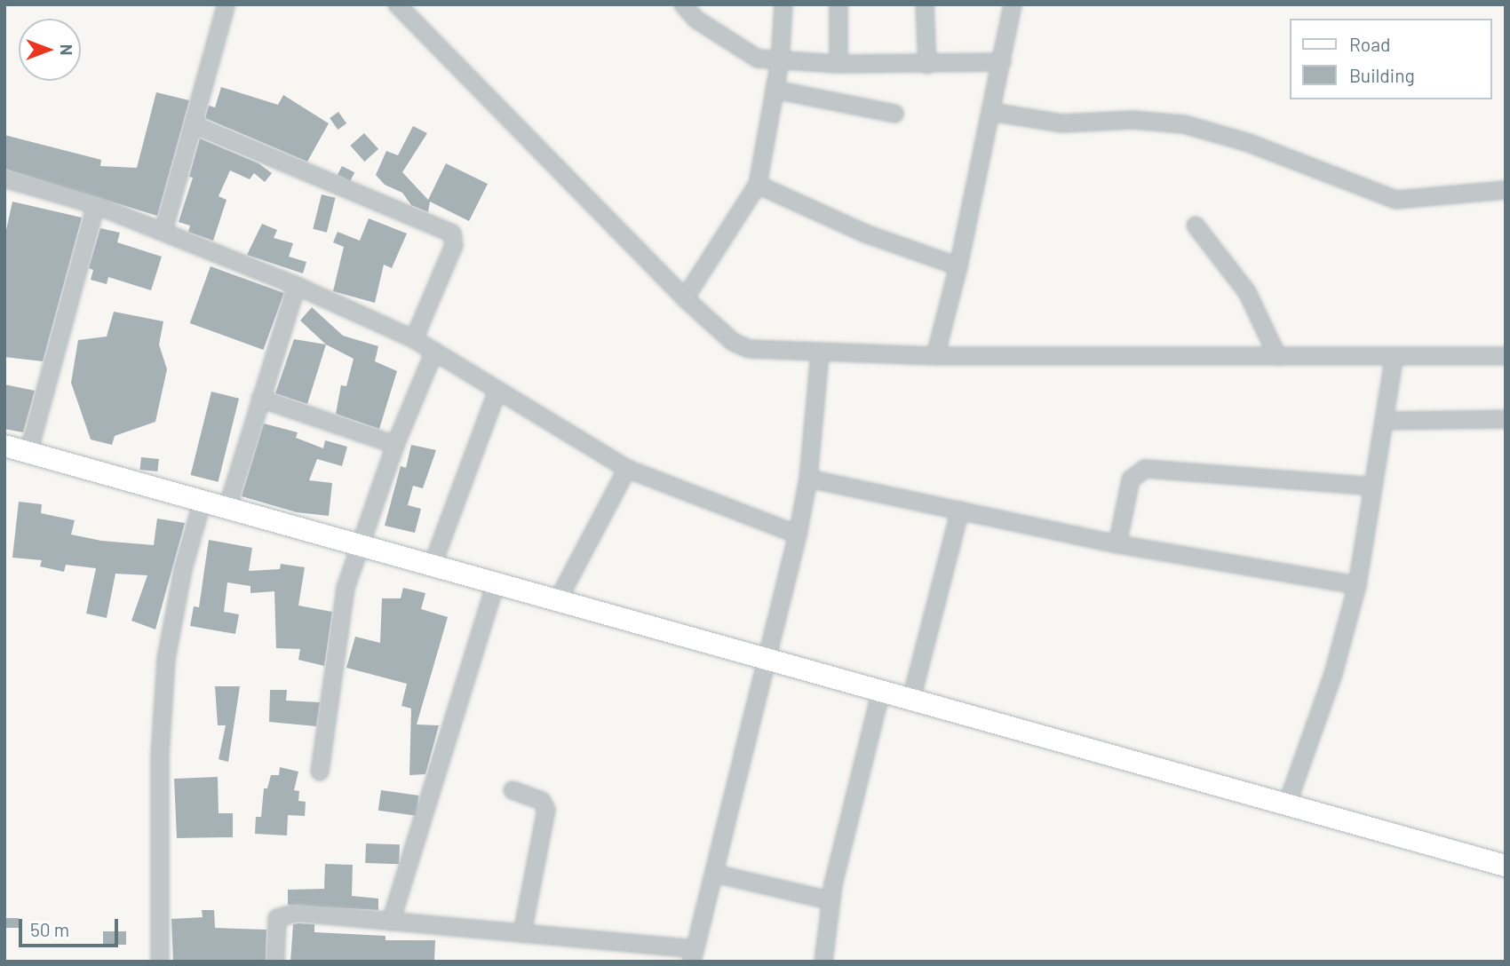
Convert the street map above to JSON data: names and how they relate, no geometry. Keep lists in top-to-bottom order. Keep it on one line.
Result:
{"legend":["Road","Building"],"scale_bar":"50 m","north":"right"}
